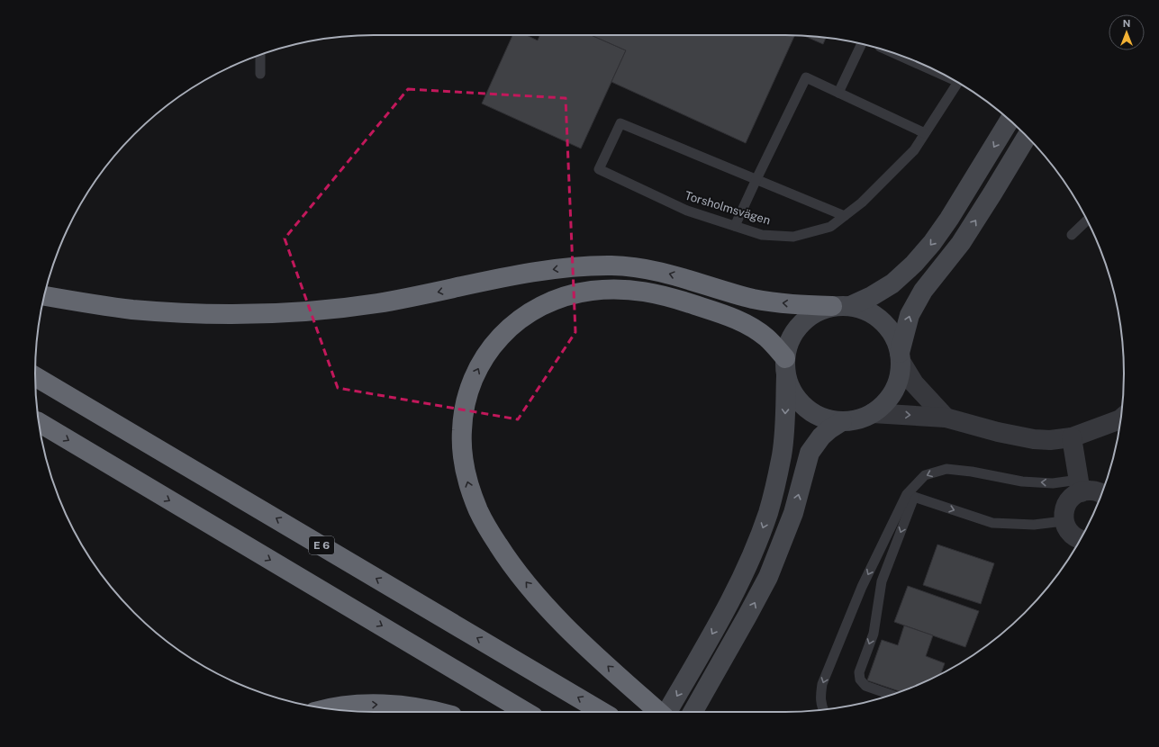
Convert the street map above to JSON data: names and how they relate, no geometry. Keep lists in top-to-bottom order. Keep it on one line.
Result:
{"streets":{"highway":["E 6"],"lane":["Torsholmsvägen"]},"north":"top"}
